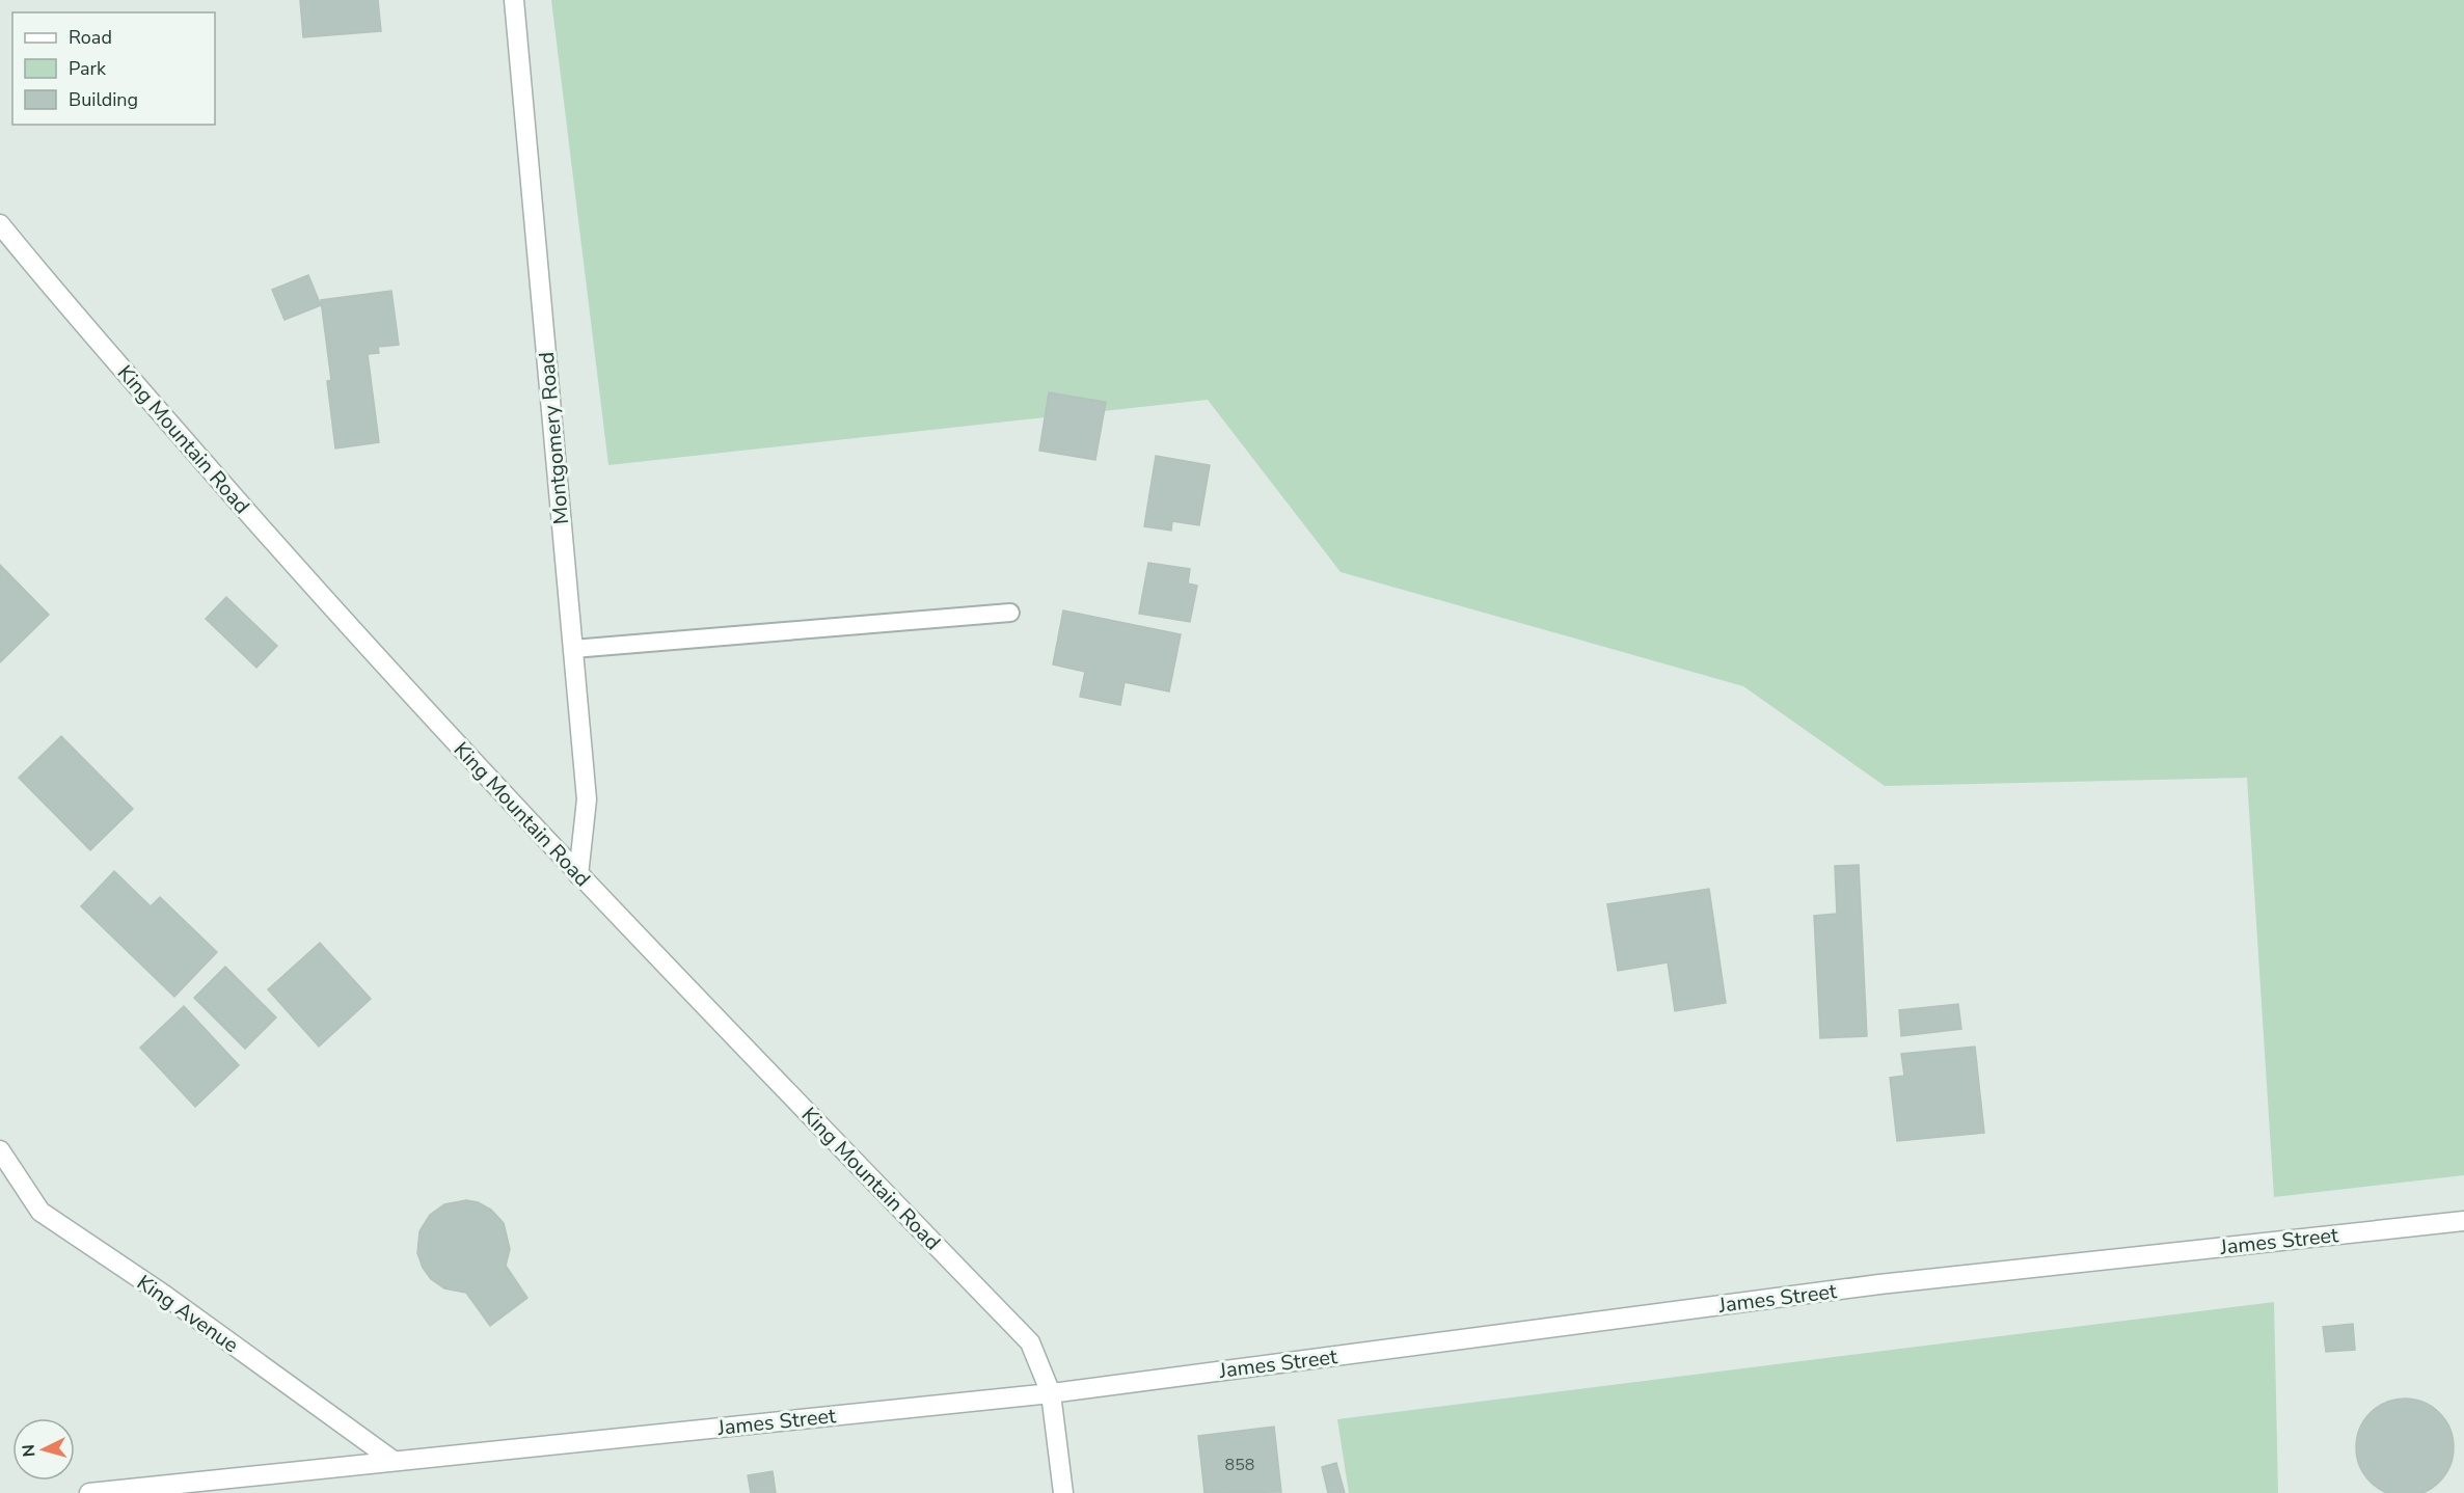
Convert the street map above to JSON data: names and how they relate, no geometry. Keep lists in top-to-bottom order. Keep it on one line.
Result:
{"streets":{"street":["Montgomery Road","King Mountain Road","James Street","King Avenue"]},"crossings":[["Montgomery Road","King Mountain Road"],["King Mountain Road","James Street"],["James Street","King Avenue"]],"house_numbers":["858"],"legend":["Road","Park","Building"],"north":"left"}
